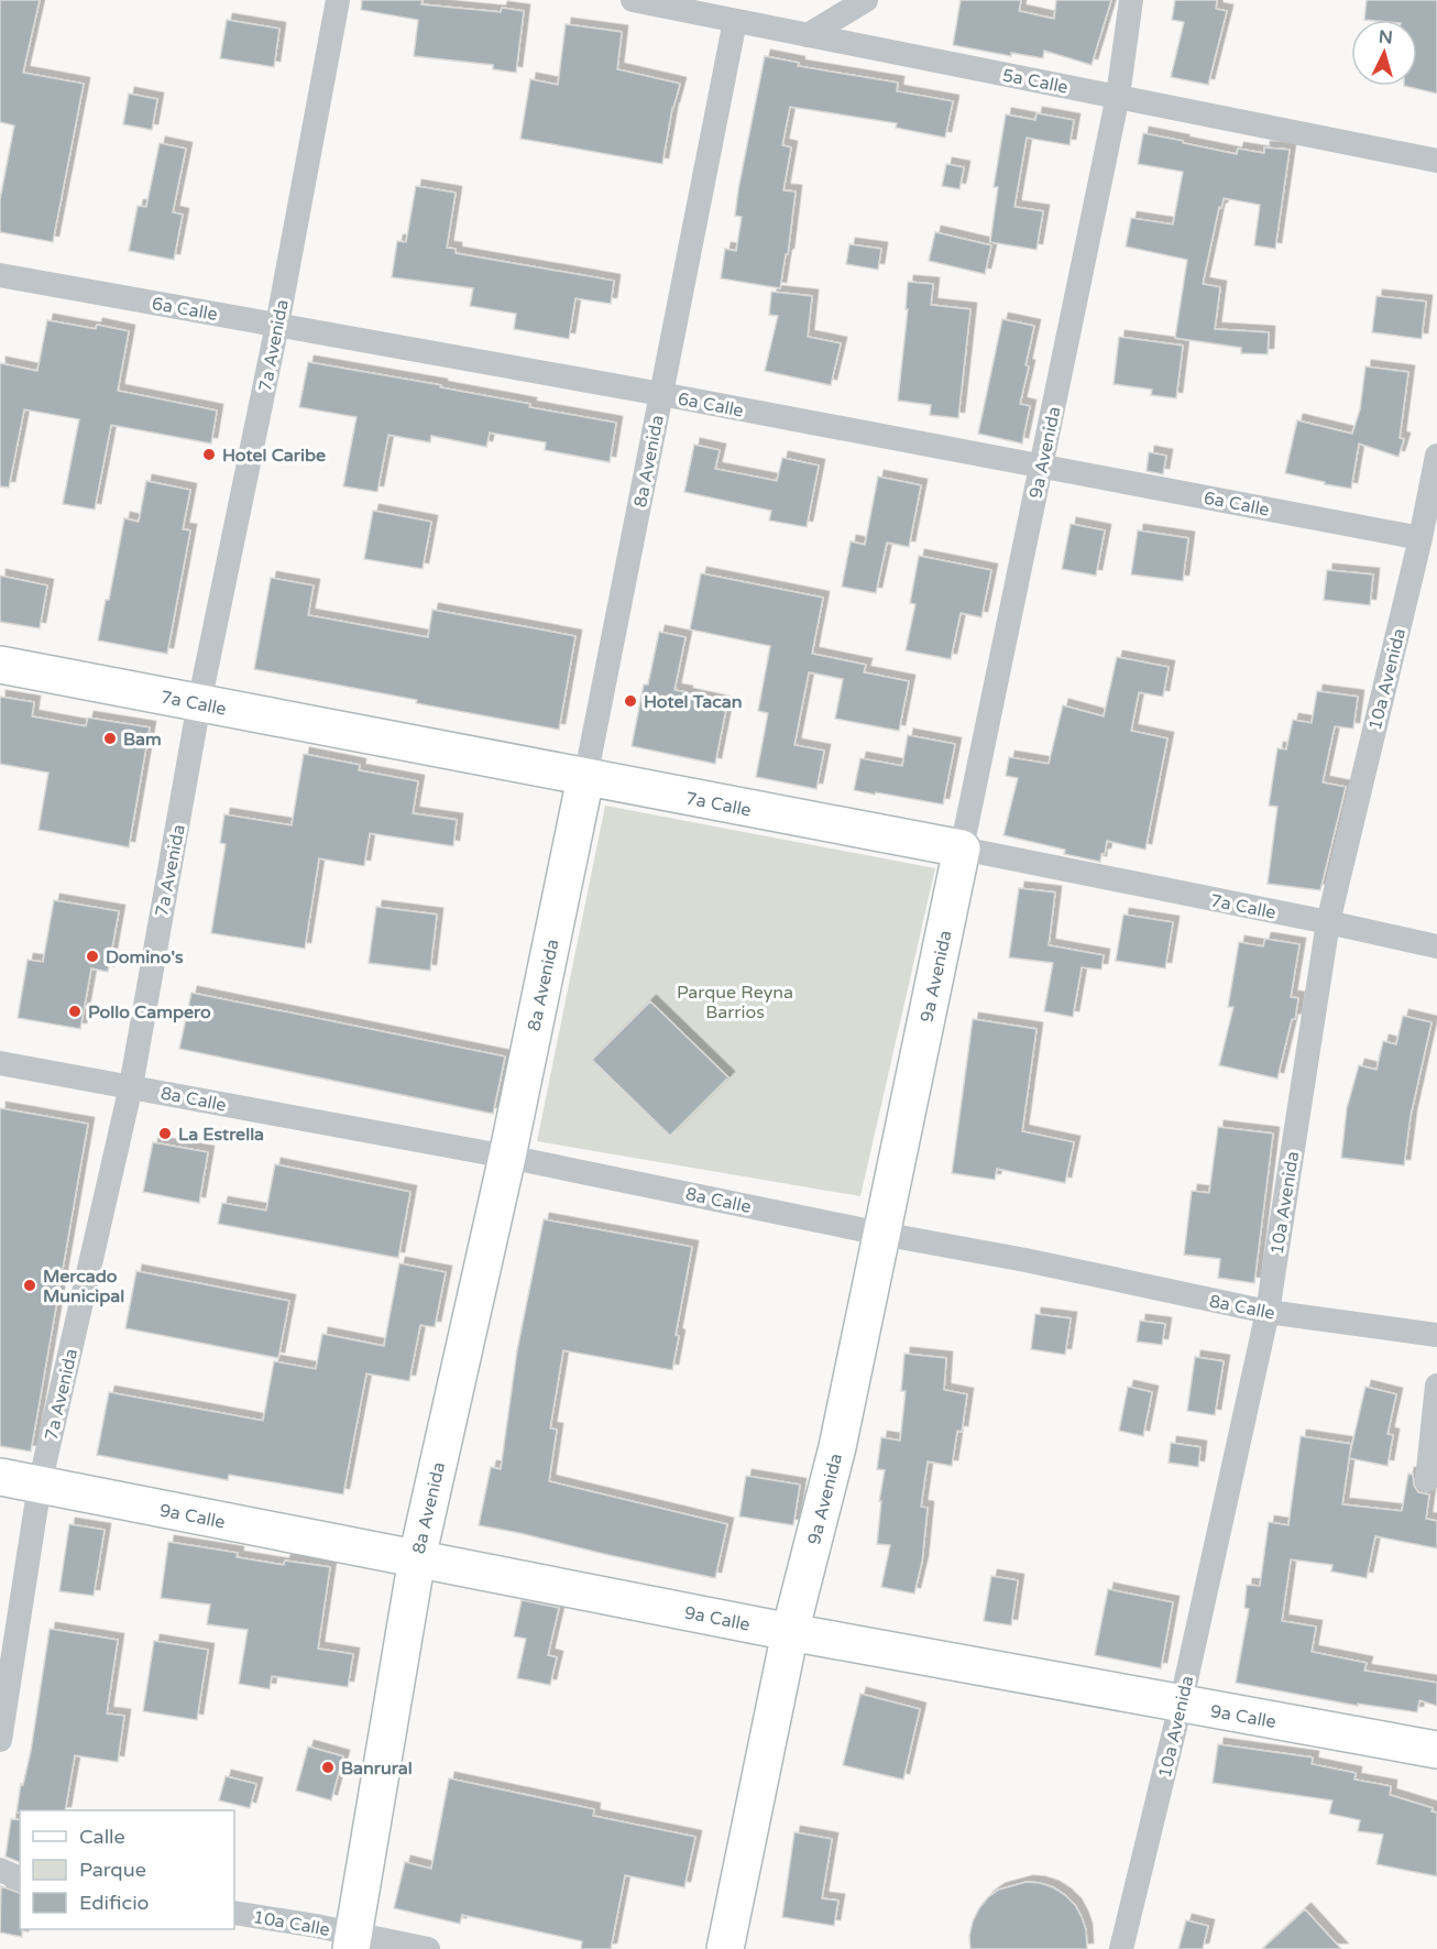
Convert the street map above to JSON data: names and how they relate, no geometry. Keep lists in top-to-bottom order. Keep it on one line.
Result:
{"streets":{"street":["5a Calle","6a Calle","7a Avenida","9a Avenida","8a Avenida","10a Avenida","7a Calle","8a Calle","9a Calle","10a Calle"]},"crossings":[["5a Calle","9a Avenida"],["5a Calle","8a Avenida"],["6a Calle","7a Avenida"],["6a Calle","9a Avenida"],["6a Calle","8a Avenida"],["6a Calle","10a Avenida"],["7a Avenida","7a Calle"],["7a Avenida","8a Calle"],["7a Avenida","9a Calle"],["9a Avenida","7a Calle"],["9a Avenida","8a Calle"],["9a Avenida","9a Calle"],["8a Avenida","7a Calle"],["8a Avenida","8a Calle"],["8a Avenida","9a Calle"],["8a Avenida","10a Calle"],["10a Avenida","7a Calle"],["10a Avenida","8a Calle"],["10a Avenida","9a Calle"]],"parks":["Parque Reyna Barrios"],"places":["Hotel Caribe","Hotel Tacan","Bam","Domino's","Pollo Campero","La Estrella","Mercado Municipal","Banrural"],"legend":["Calle","Parque","Edificio"],"north":"top"}
